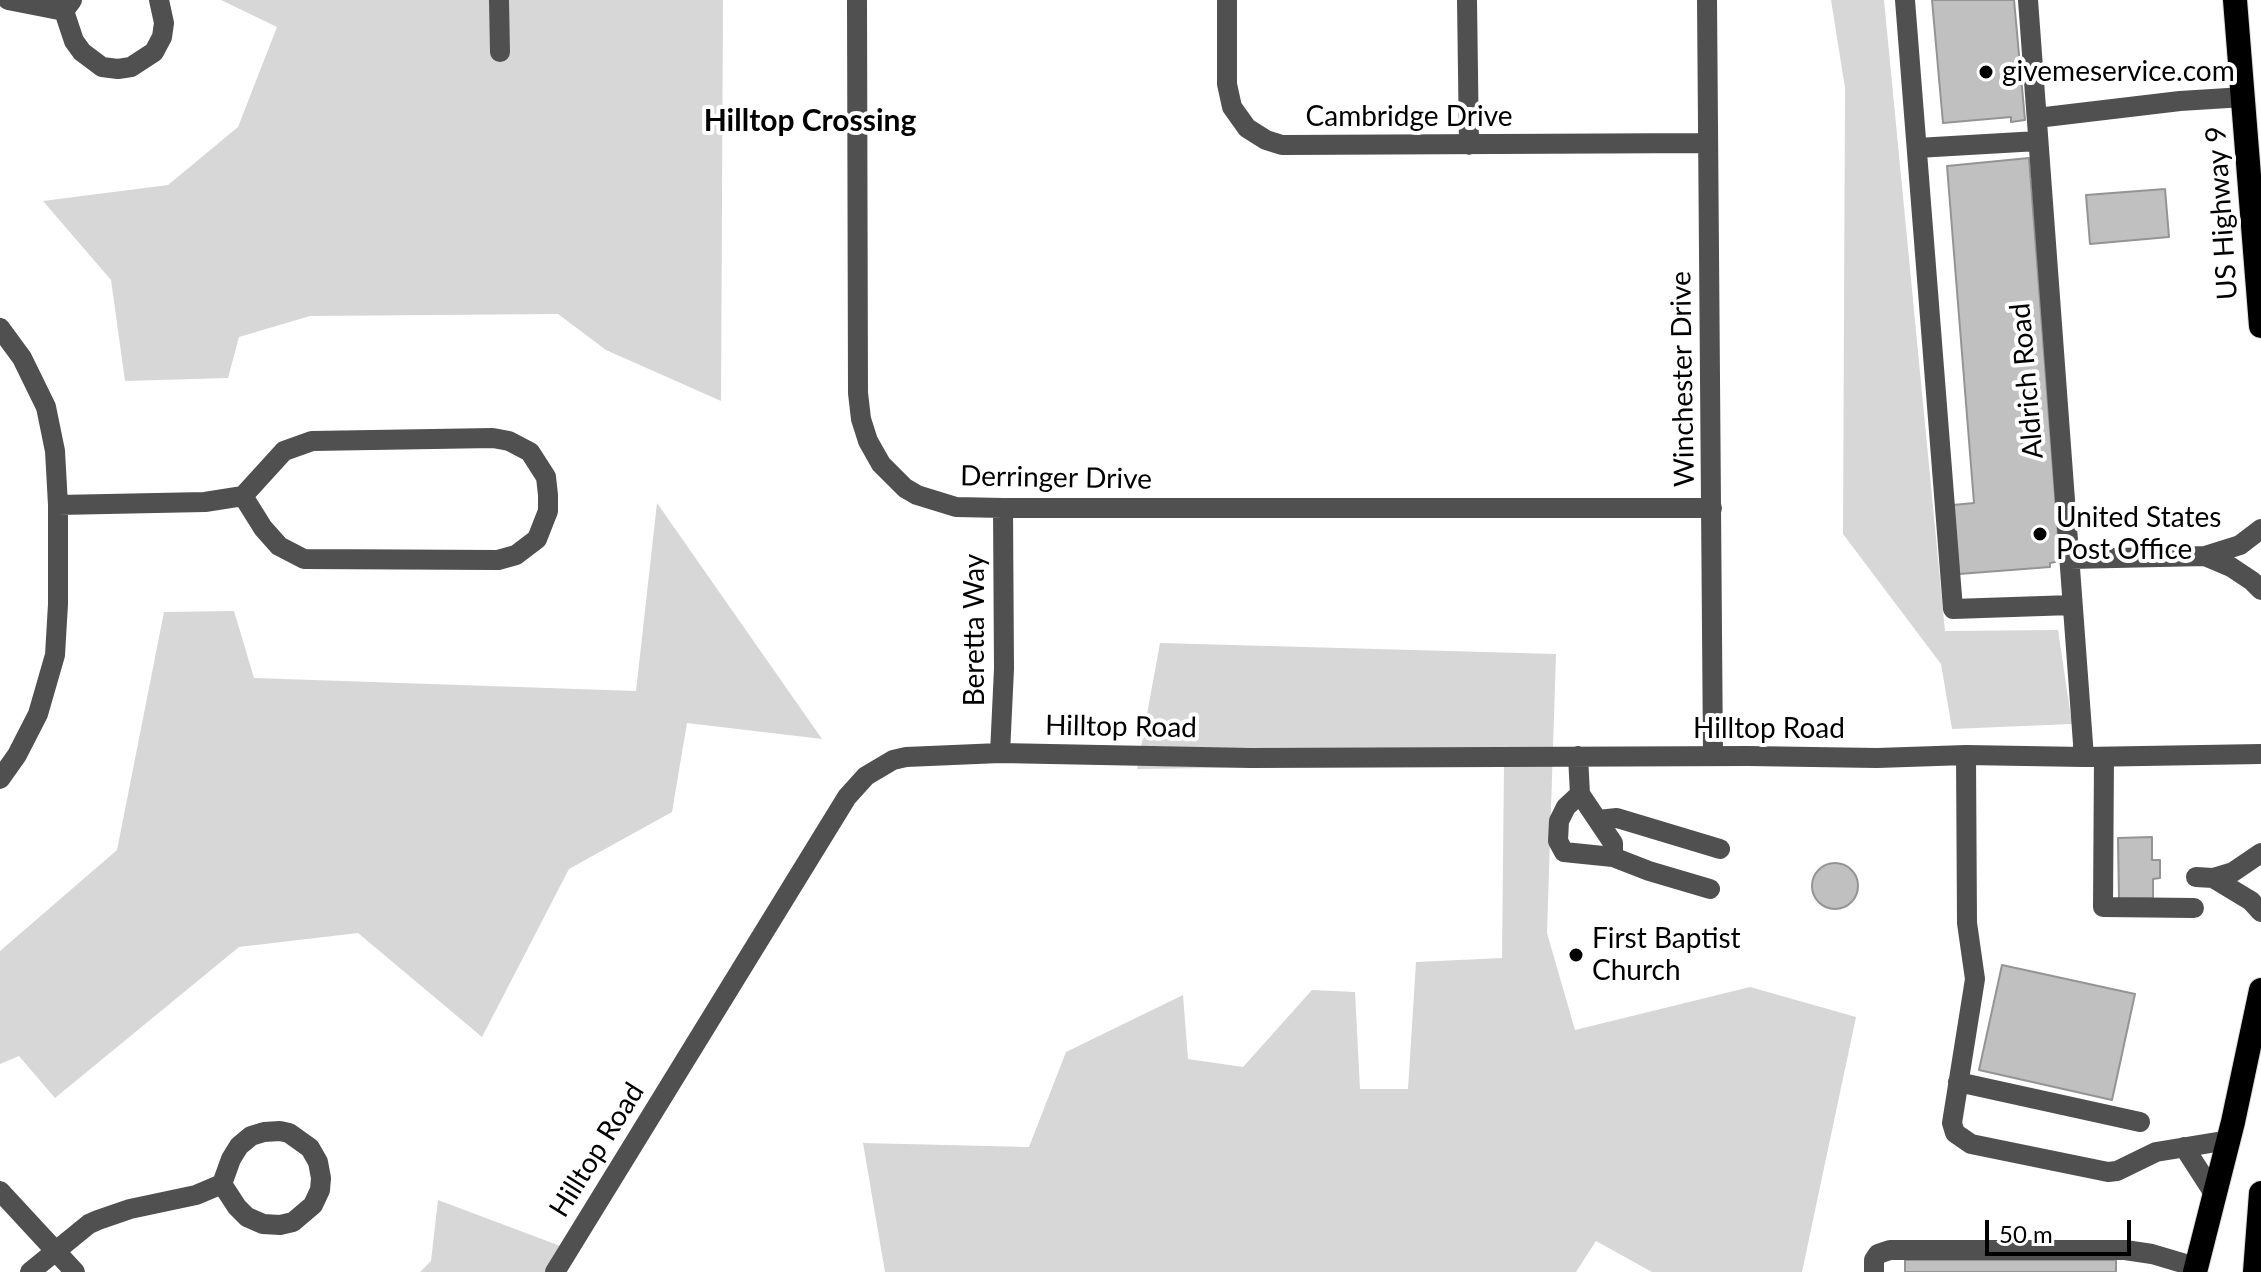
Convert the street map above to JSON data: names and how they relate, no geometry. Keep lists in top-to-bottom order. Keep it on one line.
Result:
{"streets":{"highway":["US Highway 9"],"street":["Cambridge Drive","Winchester Drive","Aldrich Road","Derringer Drive","Beretta Way","Hilltop Road"]},"crossings":[["Cambridge Drive","Winchester Drive"],["Winchester Drive","Derringer Drive"],["Winchester Drive","Hilltop Road"],["Aldrich Road","Hilltop Road"],["Derringer Drive","Beretta Way"],["Beretta Way","Hilltop Road"]],"districts":["Hilltop Crossing"],"places":["givemeservice.com","United States Post Office","First Baptist Church"],"scale_bar":"50 m"}
